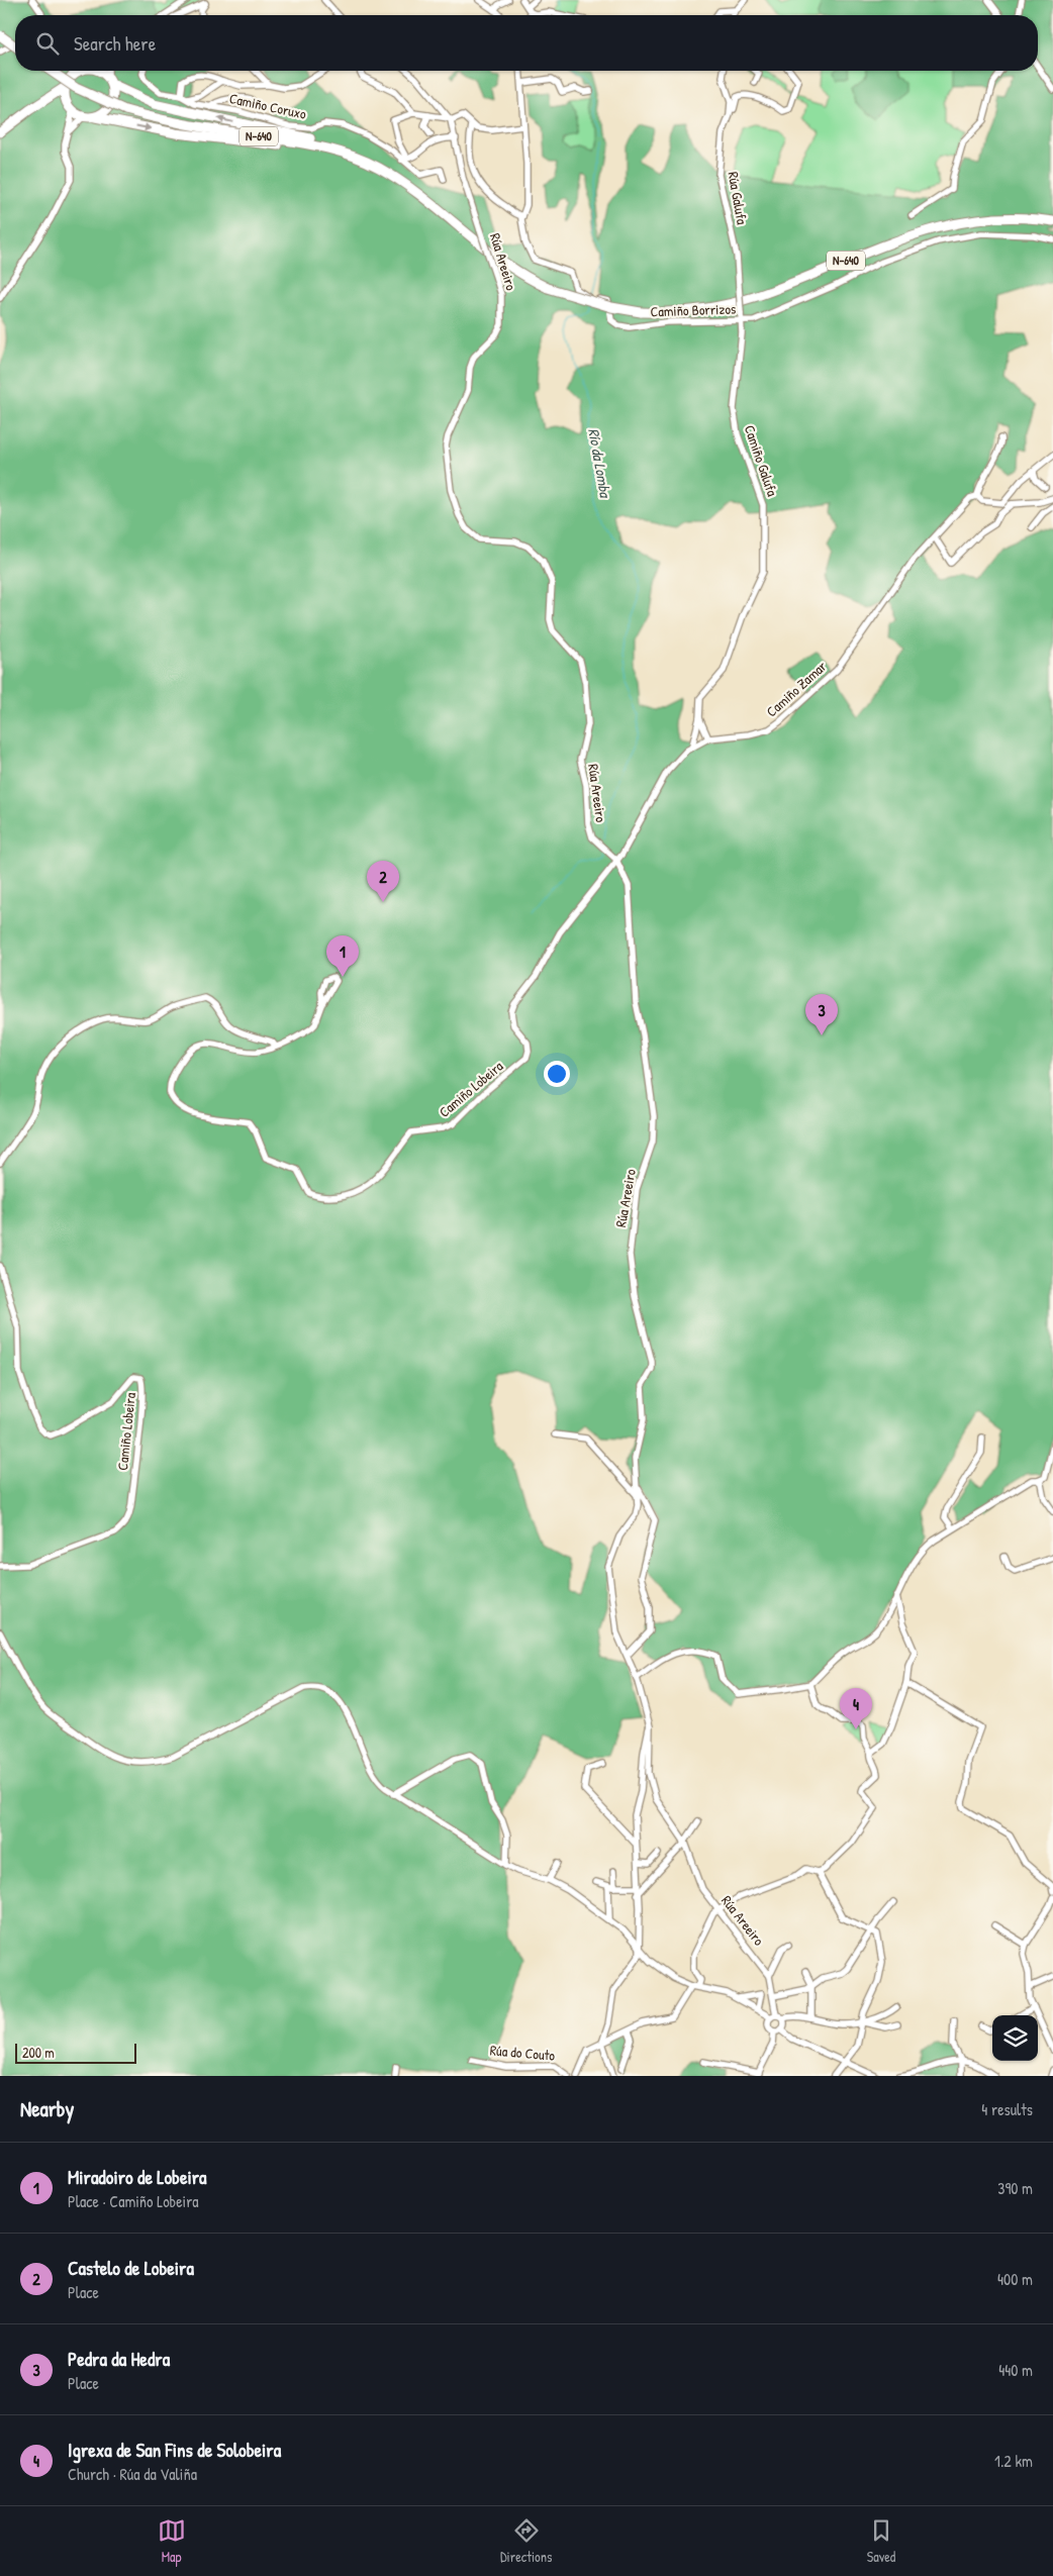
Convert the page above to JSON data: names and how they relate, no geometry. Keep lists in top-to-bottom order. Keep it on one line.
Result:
{"streets":{"highway":["N-640"],"street":["Camiño Coruxo","Rúa Galufa","Rúa Areeiro","Camiño Borrizos","Camiño Galufa","Camiño Zamar","Camiño Lobeira","Rúa do Couto"]},"crossings":[["Rúa Galufa","Camiño Galufa"],["Rúa Areeiro","Camiño Zamar"],["Rúa Areeiro","Camiño Lobeira"],["Camiño Borrizos","Camiño Galufa"],["Camiño Galufa","Camiño Zamar"],["Camiño Zamar","Camiño Lobeira"]],"water":["Río da Lomba"],"scale_bar":"200 m","page":{"search":"Search here","pins":["2","1","3","4"],"scale":"200 m","heading":["Nearby","4 results"],"list":[{"mark":"1","name":"Miradoiro de Lobeira","note":"Place · Camiño Lobeira","value":"390 m"},{"mark":"2","name":"Castelo de Lobeira","note":"Place","value":"400 m"},{"mark":"3","name":"Pedra da Hedra","note":"Place","value":"440 m"},{"mark":"4","name":"Igrexa de San Fins de Solobeira","note":"Church · Rúa da Valiña","value":"1.2 km"}],"nav":["Map","Directions","Saved"]}}
